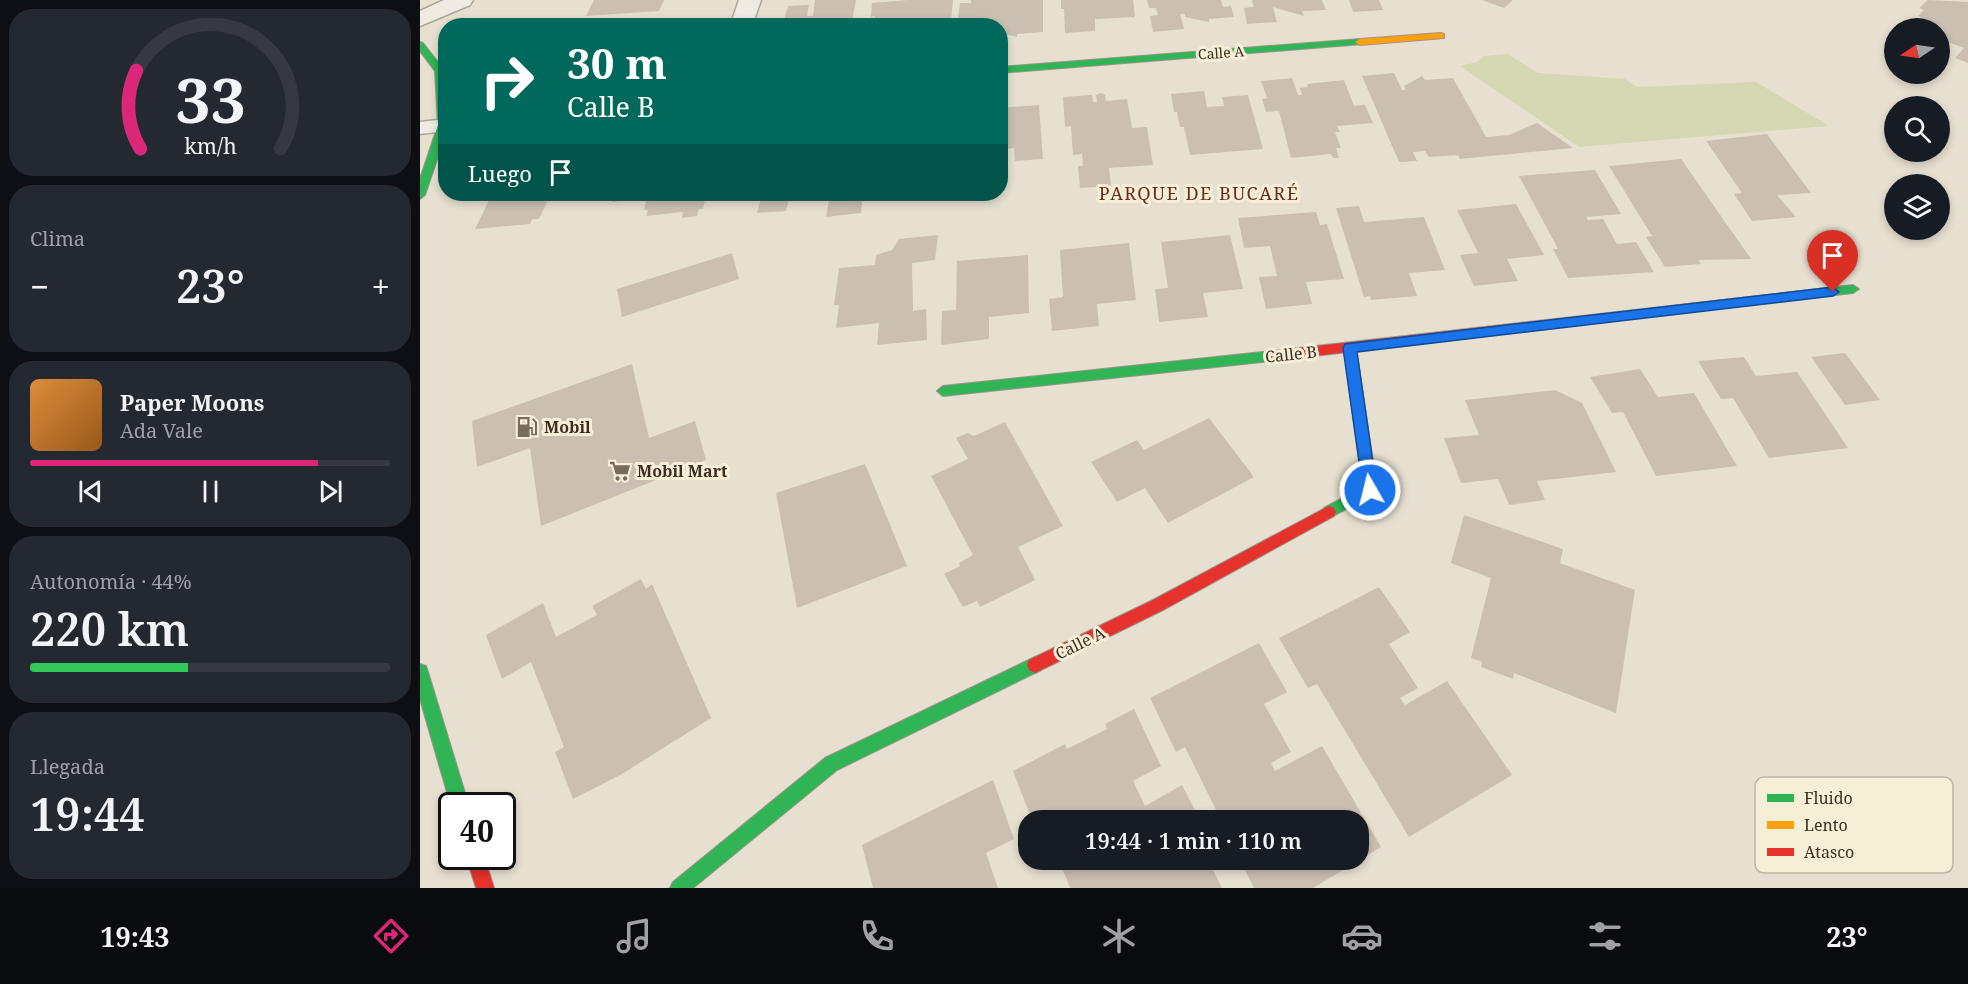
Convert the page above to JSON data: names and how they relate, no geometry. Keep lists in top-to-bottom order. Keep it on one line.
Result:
{"streets":{"street":["Calle A","Calle B"]},"crossings":[["Calle A","Calle B"]],"districts":["PARQUE DE BUCARÉ"],"places":{"fuel station":["Mobil"],"supermarket":["Mobil Mart"]},"legend":["Fluido","Lento","Atasco"],"north":"left","page":{"turn":["30 m","Calle B"],"then":"Luego","tile":["Clima",["Autonomía · 44%","220 km"],["Llegada","19:44"]],"heat":["−","23°","+"],"song":["Paper Moons","Ada Vale"],"limit":"40","trip":"19:44 · 1 min · 110 m","tabs":["19:43","23°"],"gauge":["33","km/h"]}}
